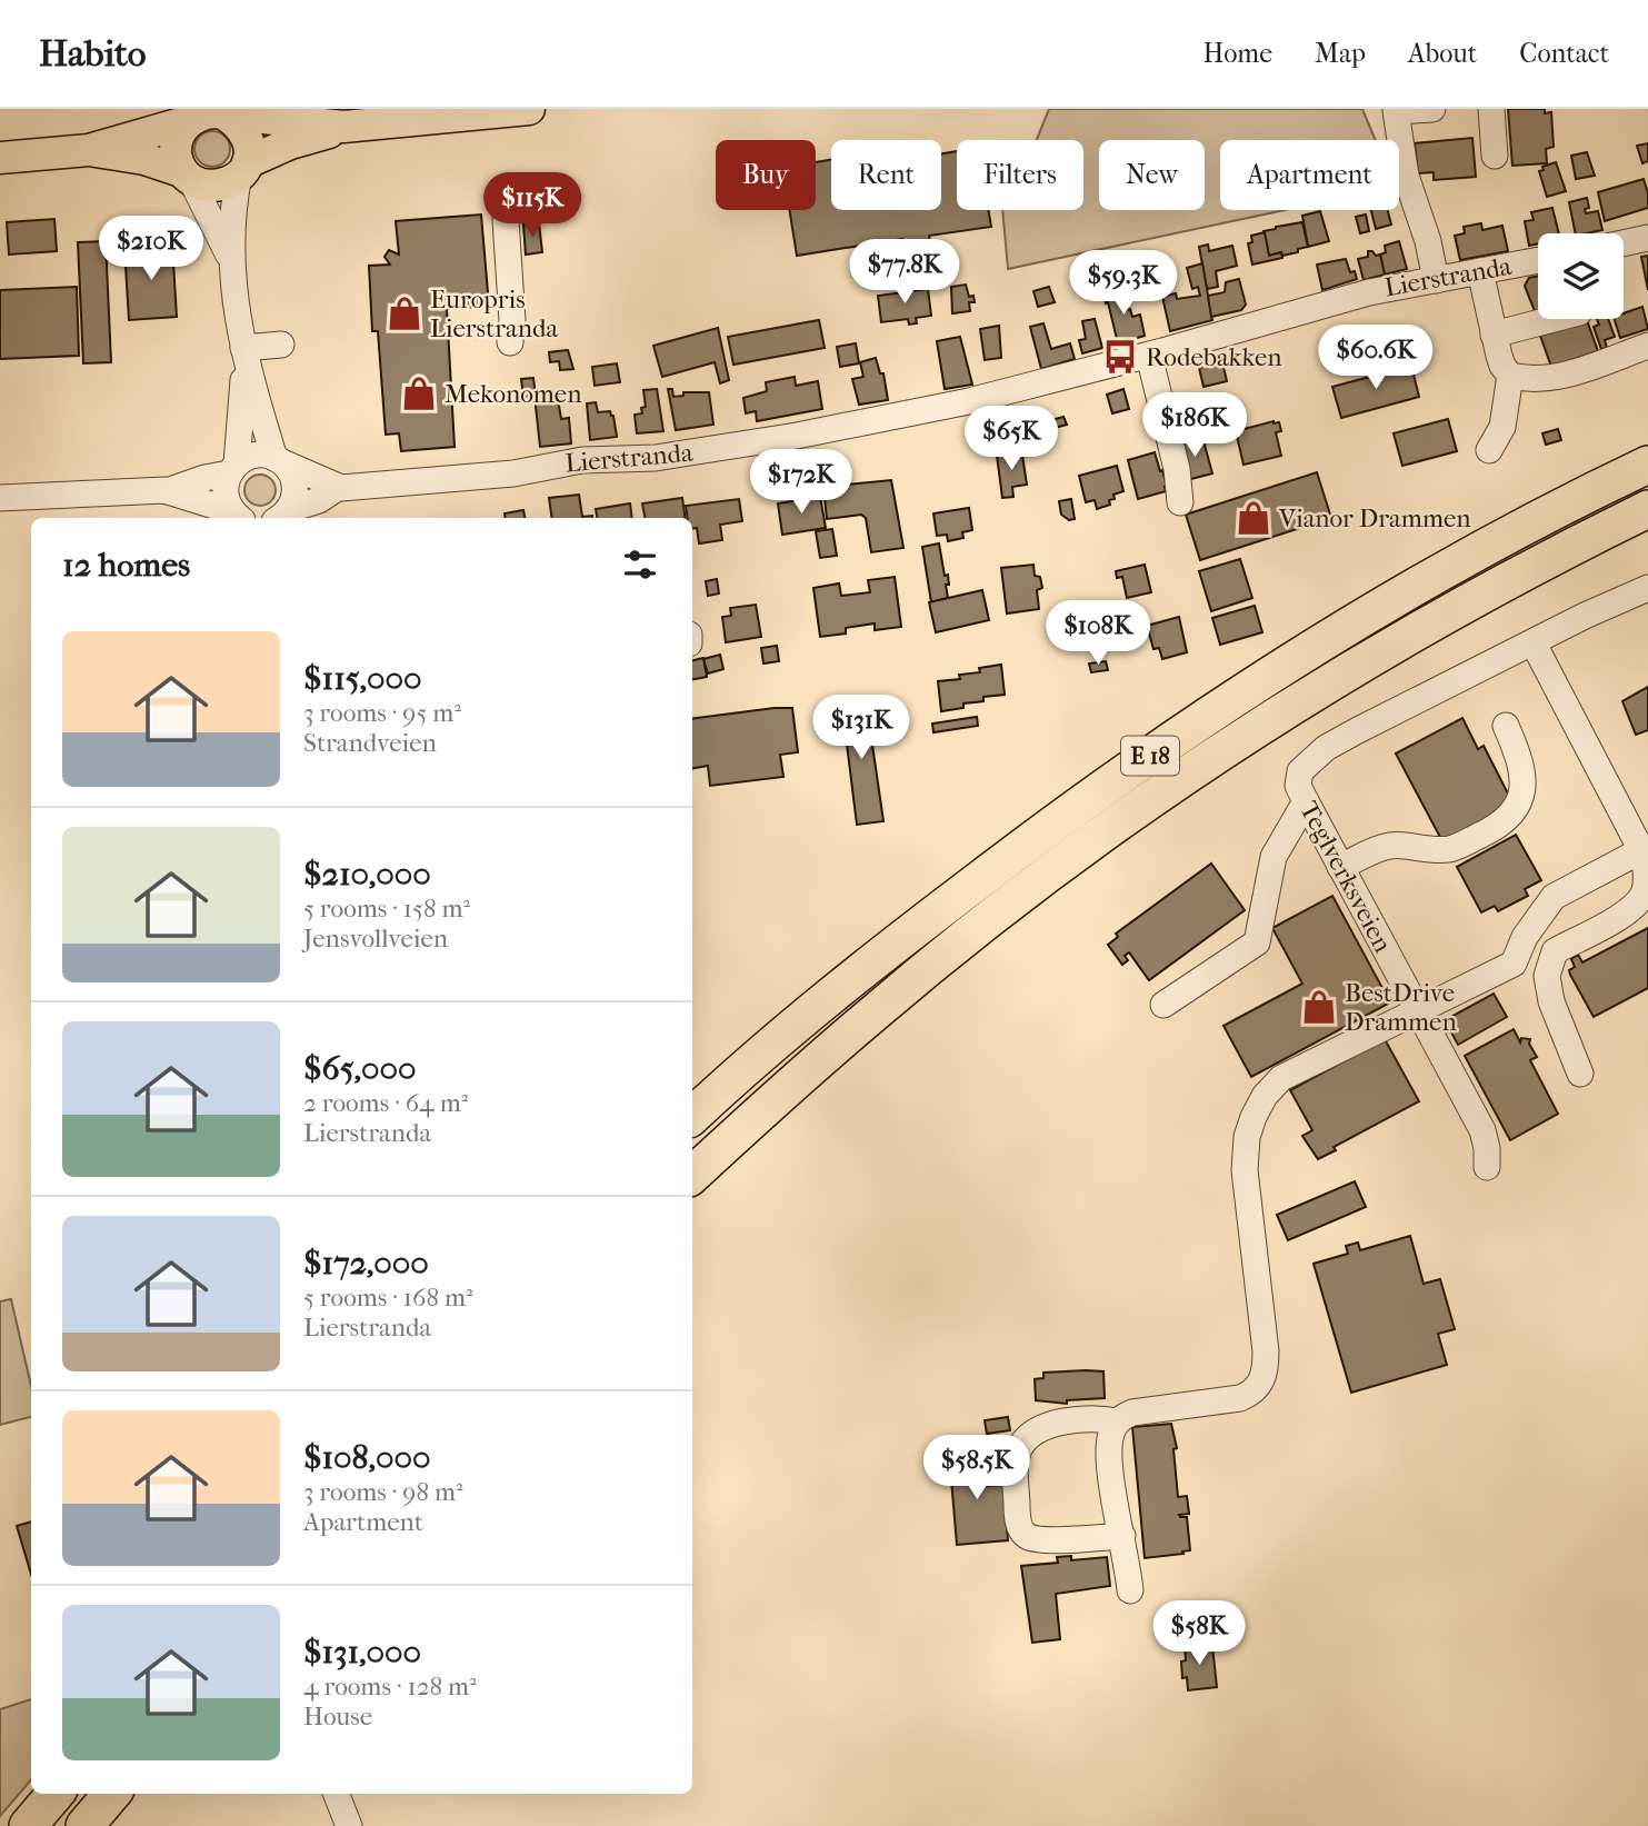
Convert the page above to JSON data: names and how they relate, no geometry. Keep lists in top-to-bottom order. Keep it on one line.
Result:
{"streets":{"highway":["E 18"],"street":["Lierstranda","Teglverksveien"]},"places":{"shop":["Europris Lierstranda","Mekonomen","Vianor Drammen","BestDrive Drammen"],"bus stop":["Rodebakken"]},"page":{"header":"Habito","nav":["Home","Map","About","Contact"],"chip":["Buy","Rent","Filters","New","Apartment"],"price":["$115K","$210K","$77.8K","$59.3K","$60.6K","$186K","$65K","$172K","$108K","$131K","$58.5K","$58K"],"heading":"12 homes","list":[{"name":"$115,000","note":"3 rooms · 95 m² · Strandveien"},{"name":"$210,000","note":"5 rooms · 158 m² · Jensvollveien"},{"name":"$65,000","note":"2 rooms · 64 m² · Lierstranda"},{"name":"$172,000","note":"5 rooms · 168 m² · Lierstranda"},{"name":"$108,000","note":"3 rooms · 98 m² · Apartment"},{"name":"$131,000","note":"4 rooms · 128 m² · House"}]}}
